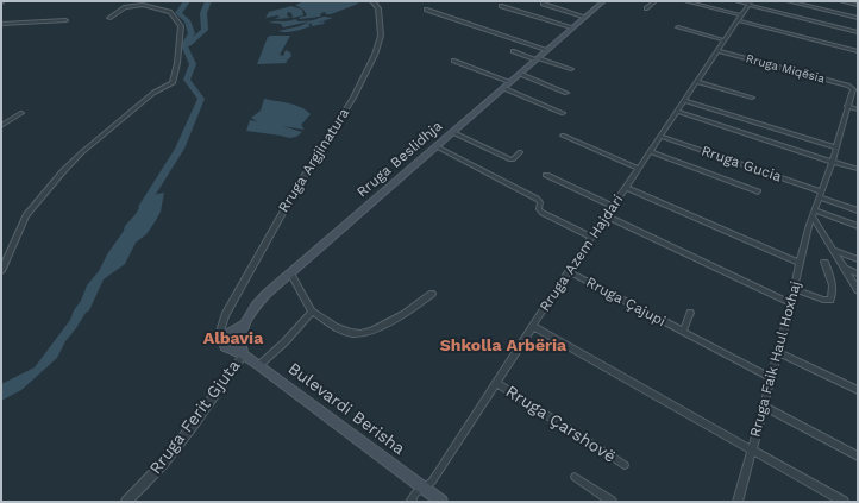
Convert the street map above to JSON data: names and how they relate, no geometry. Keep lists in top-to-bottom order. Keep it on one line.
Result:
{"streets":{"main road":["Rruga Beslidhja","Bulevardi Berisha"],"street":["Rruga Miqësia","Rruga Argjinatura","Rruga Gucia","Rruga Azem Hajdari","Rruga Çajupi","Rruga Faik Haul Hoxhaj","Rruga Ferit Gjuta","Rruga Çarshovë"]},"crossings":[["Rruga Miqësia","Rruga Azem Hajdari"],["Rruga Miqësia","Rruga Faik Haul Hoxhaj"],["Rruga Argjinatura","Bulevardi Berisha"],["Rruga Gucia","Rruga Azem Hajdari"],["Rruga Gucia","Rruga Faik Haul Hoxhaj"],["Rruga Azem Hajdari","Rruga Çajupi"],["Rruga Azem Hajdari","Bulevardi Berisha"],["Rruga Azem Hajdari","Rruga Çarshovë"],["Rruga Çajupi","Rruga Faik Haul Hoxhaj"],["Bulevardi Berisha","Rruga Ferit Gjuta"]],"districts":["Albavia","Shkolla Arbëria"]}
